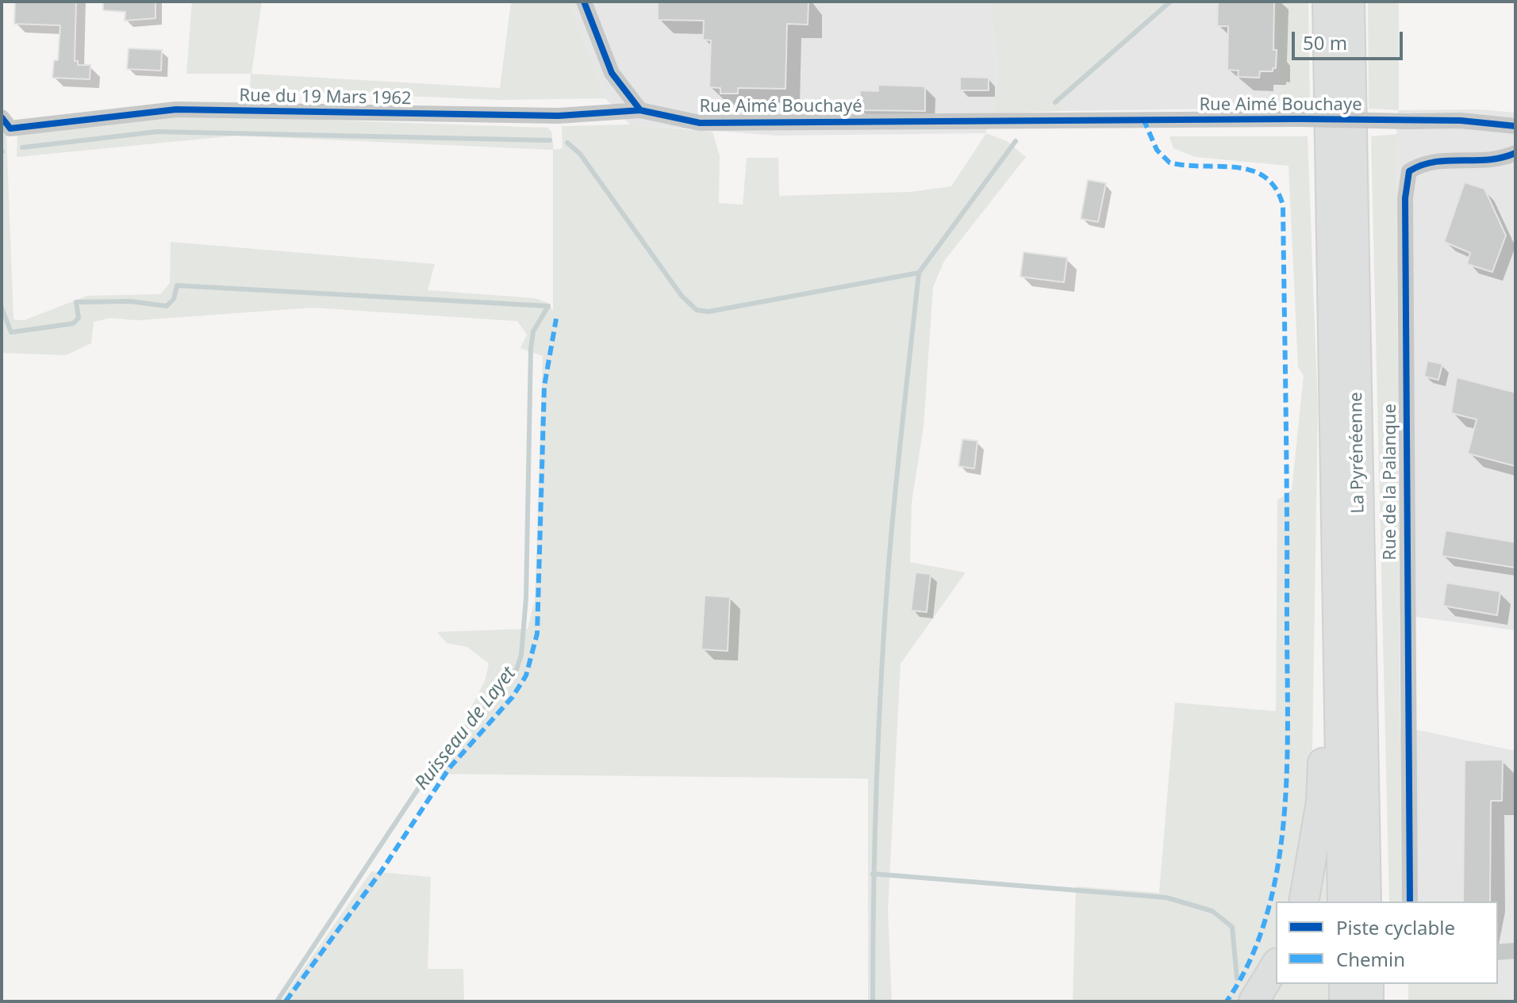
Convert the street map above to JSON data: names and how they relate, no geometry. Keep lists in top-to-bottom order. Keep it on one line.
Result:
{"streets":{"highway":["La Pyrénéenne"],"street":["Rue du 19 Mars 1962","Rue Aimé Bouchaye","Rue Aimé Bouchayé","Rue de la Palanque"]},"crossings":[["Rue du 19 Mars 1962","Rue Aimé Bouchayé"],["Rue Aimé Bouchaye","Rue Aimé Bouchayé"]],"water":["Ruisseau de Layet"],"legend":["Piste cyclable","Chemin"],"scale_bar":"50 m"}
